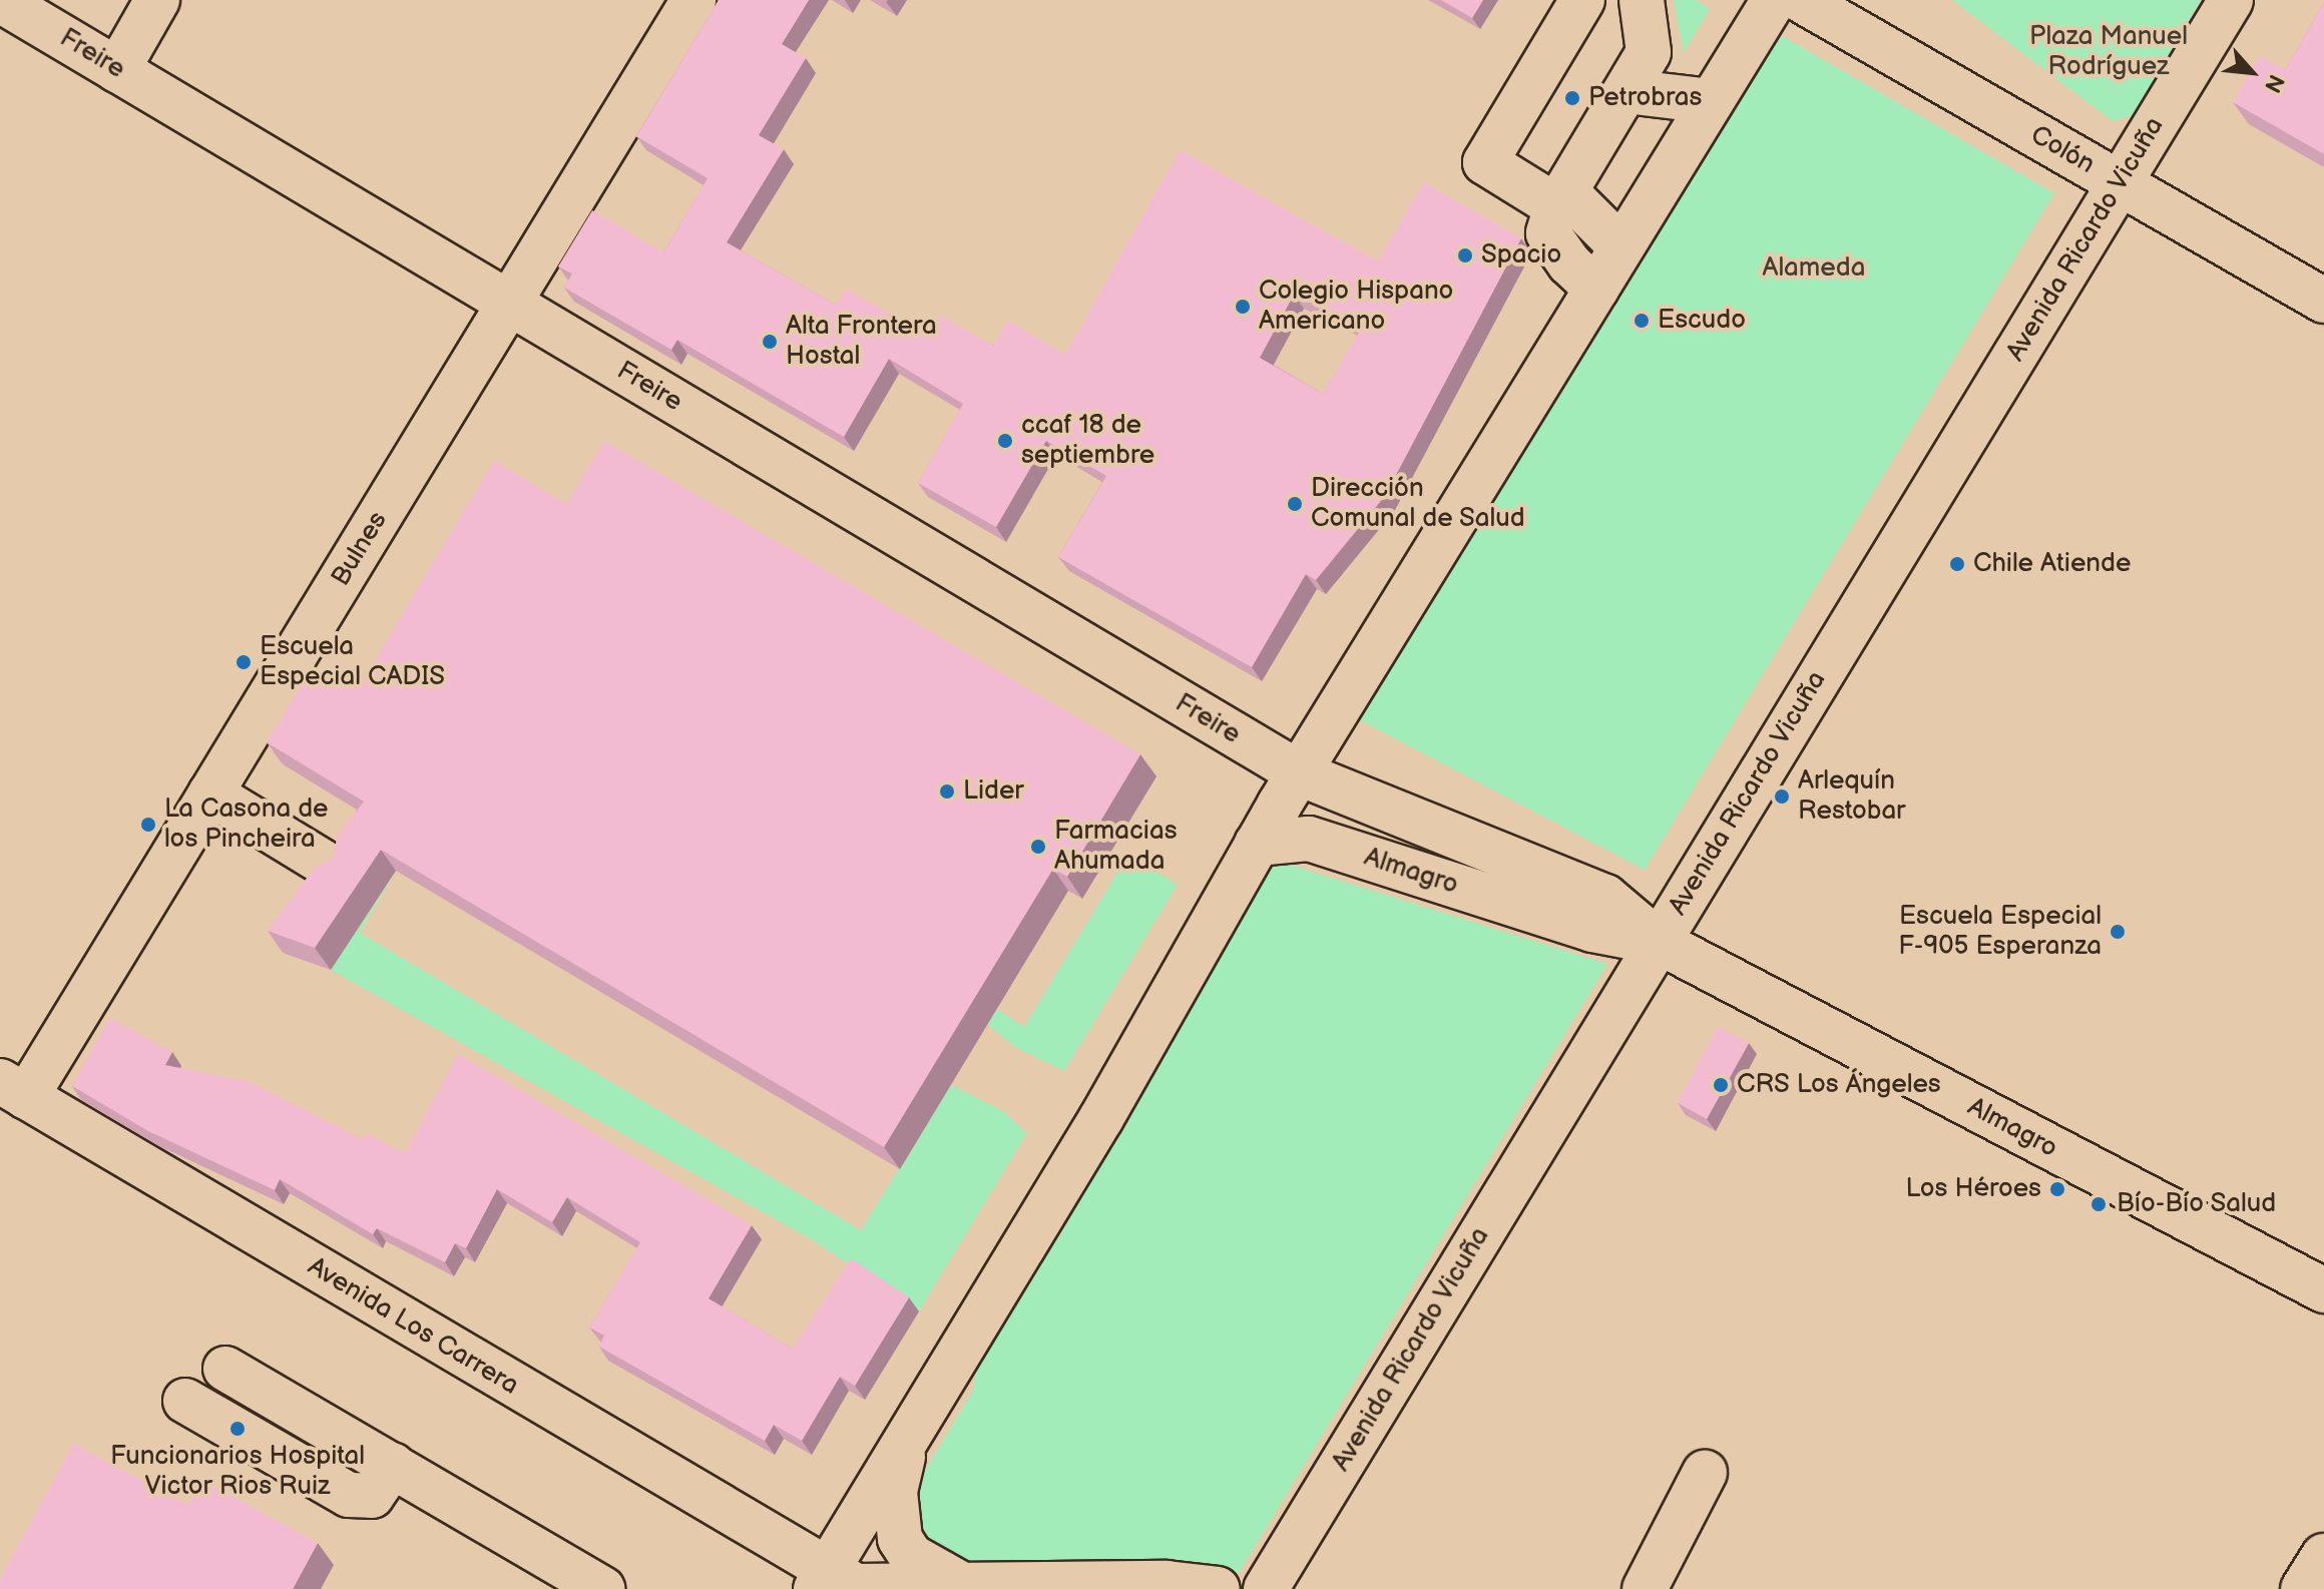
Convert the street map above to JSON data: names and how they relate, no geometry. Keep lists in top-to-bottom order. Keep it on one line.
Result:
{"streets":{"main road":["Freire","Colón","Avenida Ricardo Vicuña","Bulnes","Almagro","Avenida Los Carrera"]},"crossings":[["Freire","Bulnes"],["Freire","Almagro"],["Colón","Avenida Ricardo Vicuña"],["Avenida Ricardo Vicuña","Almagro"],["Bulnes","Avenida Los Carrera"]],"parks":["Plaza Manuel Rodríguez","Alameda"],"places":["Petrobras","Spacio","Colegio Hispano Americano","Escudo","Alta Frontera Hostal","ccaf 18 de septiembre","Dirección Comunal de Salud","Chile Atiende","Escuela Especial CADIS","Lider","Arlequín Restobar","La Casona de los Pincheira","Farmacias Ahumada","Escuela Especial F-905 Esperanza","CRS Los Ángeles","Los Héroes","Bío-Bío Salud","Funcionarios Hospital Victor Rios Ruiz"],"north":"bottom right"}
